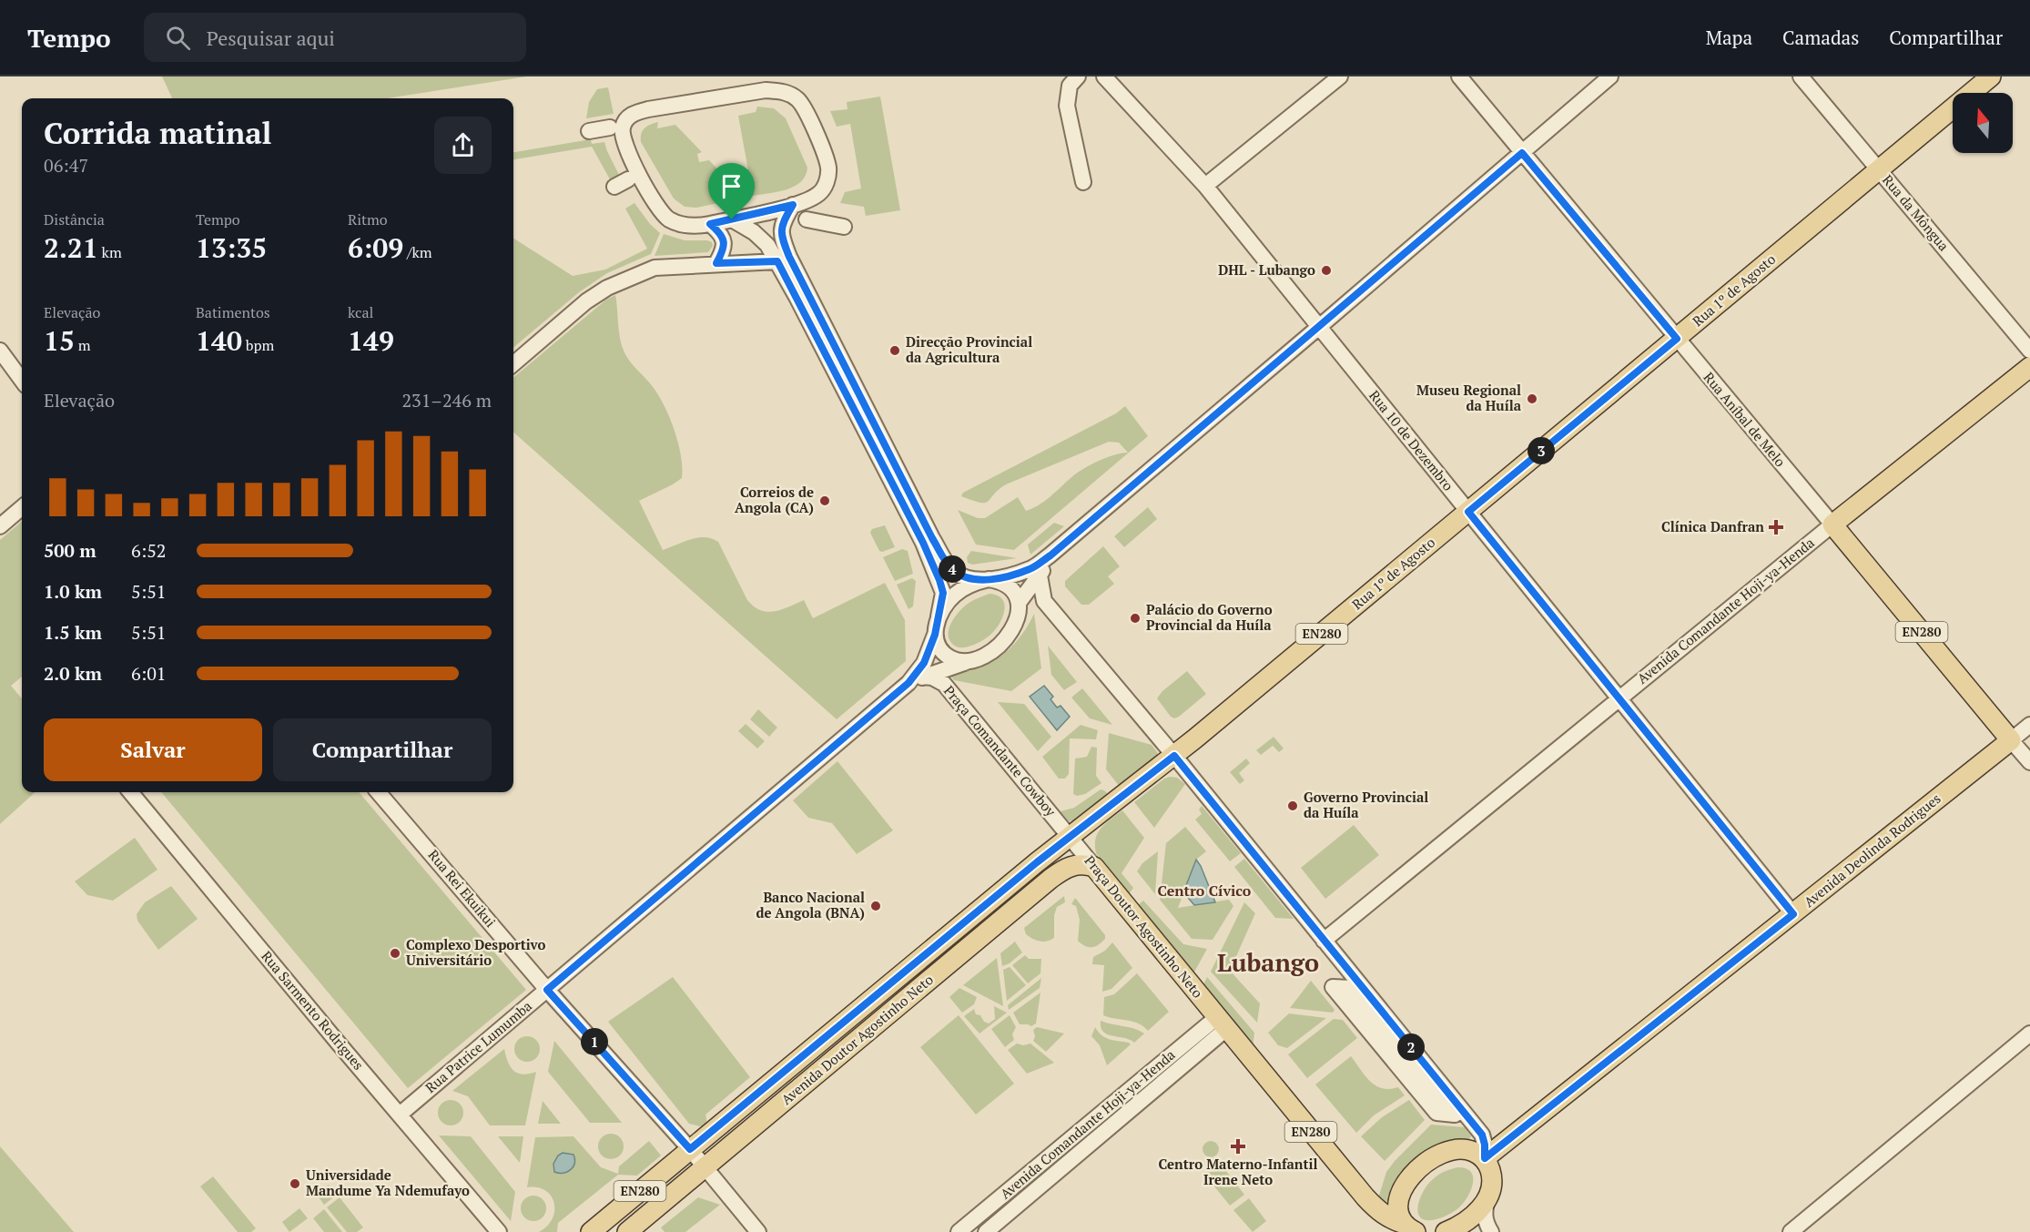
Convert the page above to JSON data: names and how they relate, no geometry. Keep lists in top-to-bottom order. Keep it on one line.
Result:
{"streets":{"main road":["Rua 1º de Agosto","Rua Aníbal de Melo","Avenida Comandante Hoji-ya-Henda","EN280","Avenida Deolinda Rodrigues","Praça Doutor Agostinho Neto","Avenida Doutor Agostinho Neto"],"street":["Rua da Môngua","Rua 10 de Dezembro","Praça Comandante Cowboy","Rua Rei Ekuikui","Rua Sarmento Rodrigues","Rua Patrice Lumumba"]},"crossings":[["Rua da Môngua","Rua 1º de Agosto"],["Rua 1º de Agosto","Rua Aníbal de Melo"],["Rua 1º de Agosto","Rua 10 de Dezembro"],["Rua 1º de Agosto","Avenida Doutor Agostinho Neto"],["Rua Aníbal de Melo","Avenida Comandante Hoji-ya-Henda"],["Rua Aníbal de Melo","Avenida Deolinda Rodrigues"],["Rua 10 de Dezembro","Avenida Comandante Hoji-ya-Henda"],["Rua 10 de Dezembro","Avenida Deolinda Rodrigues"],["Avenida Comandante Hoji-ya-Henda","EN280"],["Avenida Comandante Hoji-ya-Henda","Praça Doutor Agostinho Neto"],["EN280","Avenida Deolinda Rodrigues"],["EN280","Praça Doutor Agostinho Neto"],["Praça Comandante Cowboy","Praça Doutor Agostinho Neto"],["Praça Comandante Cowboy","Avenida Doutor Agostinho Neto"],["Praça Comandante Cowboy","Rua Patrice Lumumba"],["Rua Rei Ekuikui","Avenida Doutor Agostinho Neto"],["Rua Rei Ekuikui","Rua Patrice Lumumba"],["Praça Doutor Agostinho Neto","Avenida Doutor Agostinho Neto"],["Rua Sarmento Rodrigues","Rua Patrice Lumumba"]],"districts":["Centro Cívico","Lubango"],"places":{"other":["DHL - Lubango","Direcção Provincial da Agricultura","Museu Regional da Huíla","Correios de Angola (CA)","Palácio do Governo Provincial da Huíla","Governo Provincial da Huíla","Banco Nacional de Angola (BNA)","Complexo Desportivo Universitário","Universidade Mandume Ya Ndemufayo"],"health":["Clínica Danfran","Centro Materno-Infantil Irene Neto"]},"north":"top","page":{"header":"Tempo","search":"Pesquisar aqui","nav":["Mapa","Camadas","Compartilhar"],"heading":["Corrida matinal","06:47"],"stats":[["Distância","2.21 km"],["Tempo","13:35"],["Ritmo","6:09 /km"],["Elevação","15 m"],["Batimentos","140 bpm"],["kcal","149"]],"chart":["Elevação","231–246 m"],"pins":["3","4","1","2"],"list":[{"name":"500 m","note":"6:52"},{"name":"1.0 km","note":"5:51"},{"name":"1.5 km","note":"5:51"},{"name":"2.0 km","note":"6:01"}],"buttons":["Salvar","Compartilhar"]}}
